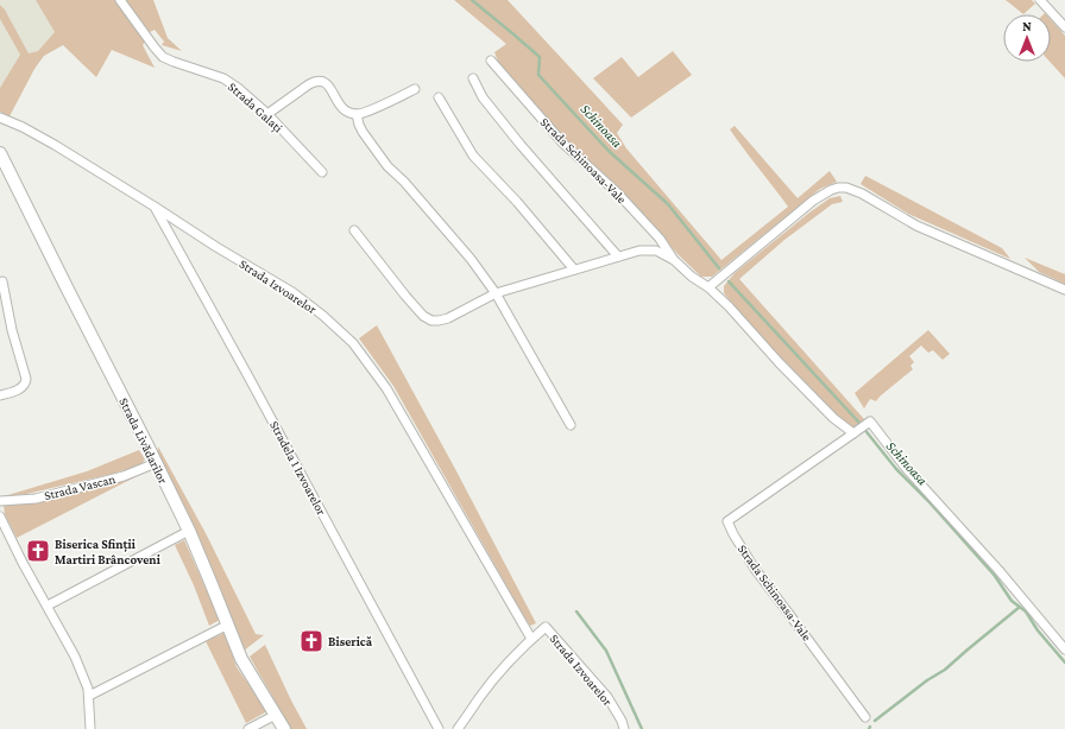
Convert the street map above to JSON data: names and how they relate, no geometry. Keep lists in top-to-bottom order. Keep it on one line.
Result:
{"streets":{"street":["Strada Galați","Strada Schinoasa-Vale","Strada Izvoarelor","Strada Livădarilor","Stradela 1 Izvoarelor","Strada Vascan"]},"crossings":[["Strada Izvoarelor","Stradela 1 Izvoarelor"],["Strada Livădarilor","Strada Vascan"]],"water":["Schinoasa"],"places":{"church":["Biserica Sfinții Martiri Brâncoveni","Biserică"]},"north":"top"}
